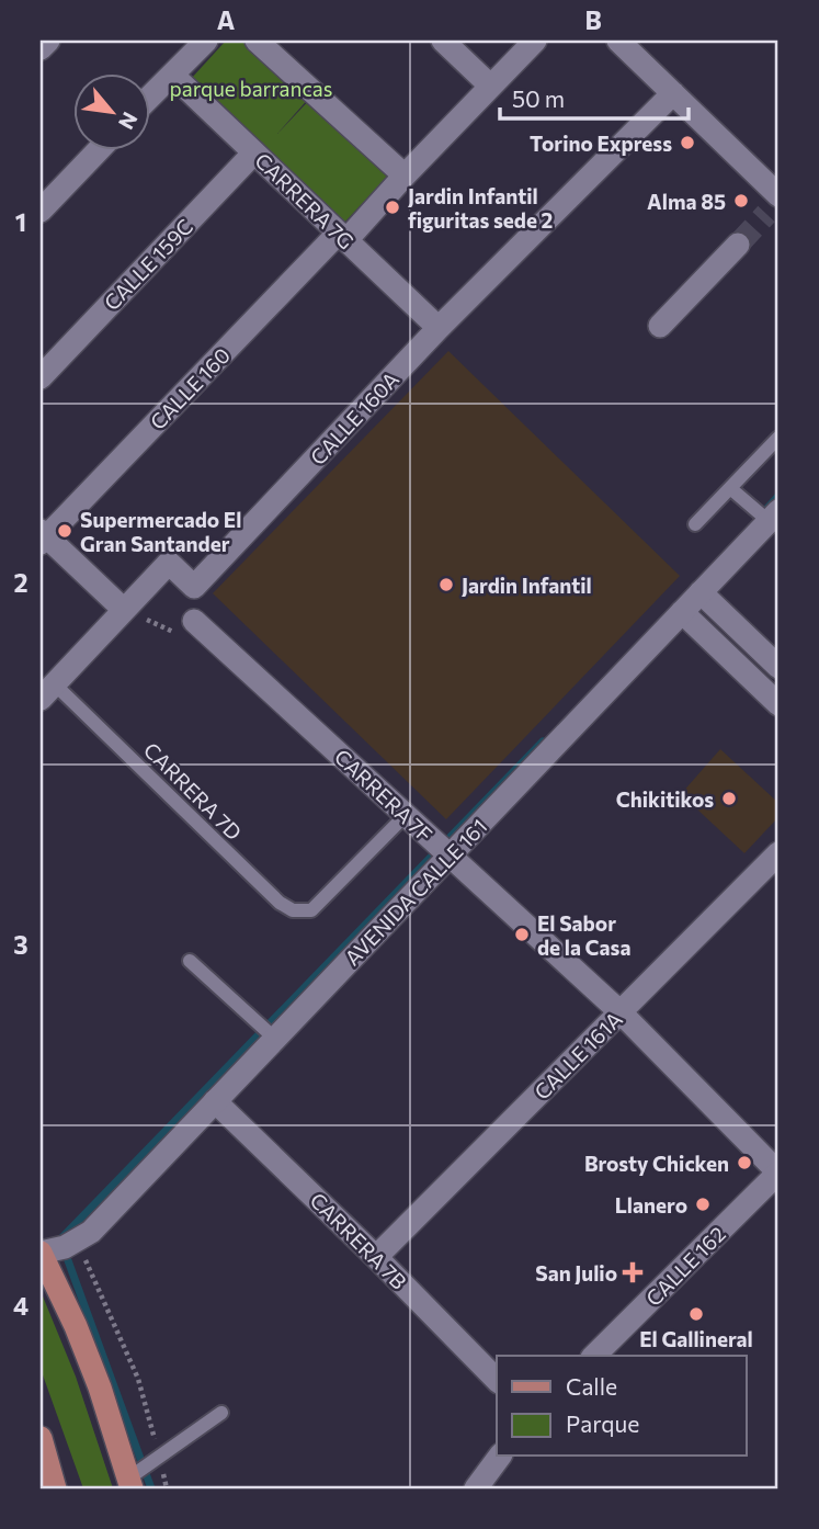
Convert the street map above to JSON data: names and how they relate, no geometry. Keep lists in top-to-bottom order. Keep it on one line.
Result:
{"streets":{"street":["CARRERA 7G","CALLE 159C","CALLE 160","CALLE 160A","CARRERA 7F","AVENIDA CALLE 161","CALLE 161A","CARRERA 7B","CALLE 162"],"lane":["CARRERA 7D"]},"crossings":[["CARRERA 7G","CALLE 159C"],["CARRERA 7G","CALLE 160"],["CARRERA 7G","CALLE 160A"],["CALLE 160A","CARRERA 7D"],["CARRERA 7D","CARRERA 7F"],["CARRERA 7F","AVENIDA CALLE 161"],["CARRERA 7F","CALLE 161A"],["CARRERA 7F","CALLE 162"],["AVENIDA CALLE 161","CARRERA 7B"],["CALLE 161A","CARRERA 7B"]],"parks":["parque barrancas"],"places":{"other":["Torino Express","Alma 85","Jardin Infantil figuritas sede 2","Supermercado El Gran Santander","Jardin Infantil","Chikitikos","El Sabor de la Casa","Brosty Chicken","Llanero","El Gallineral"],"health":["San Julio"]},"legend":["Calle","Parque"],"scale_bar":"50 m","north":"bottom right","grid":{"columns":["A","B"],"rows":["1","2","3","4"]}}
